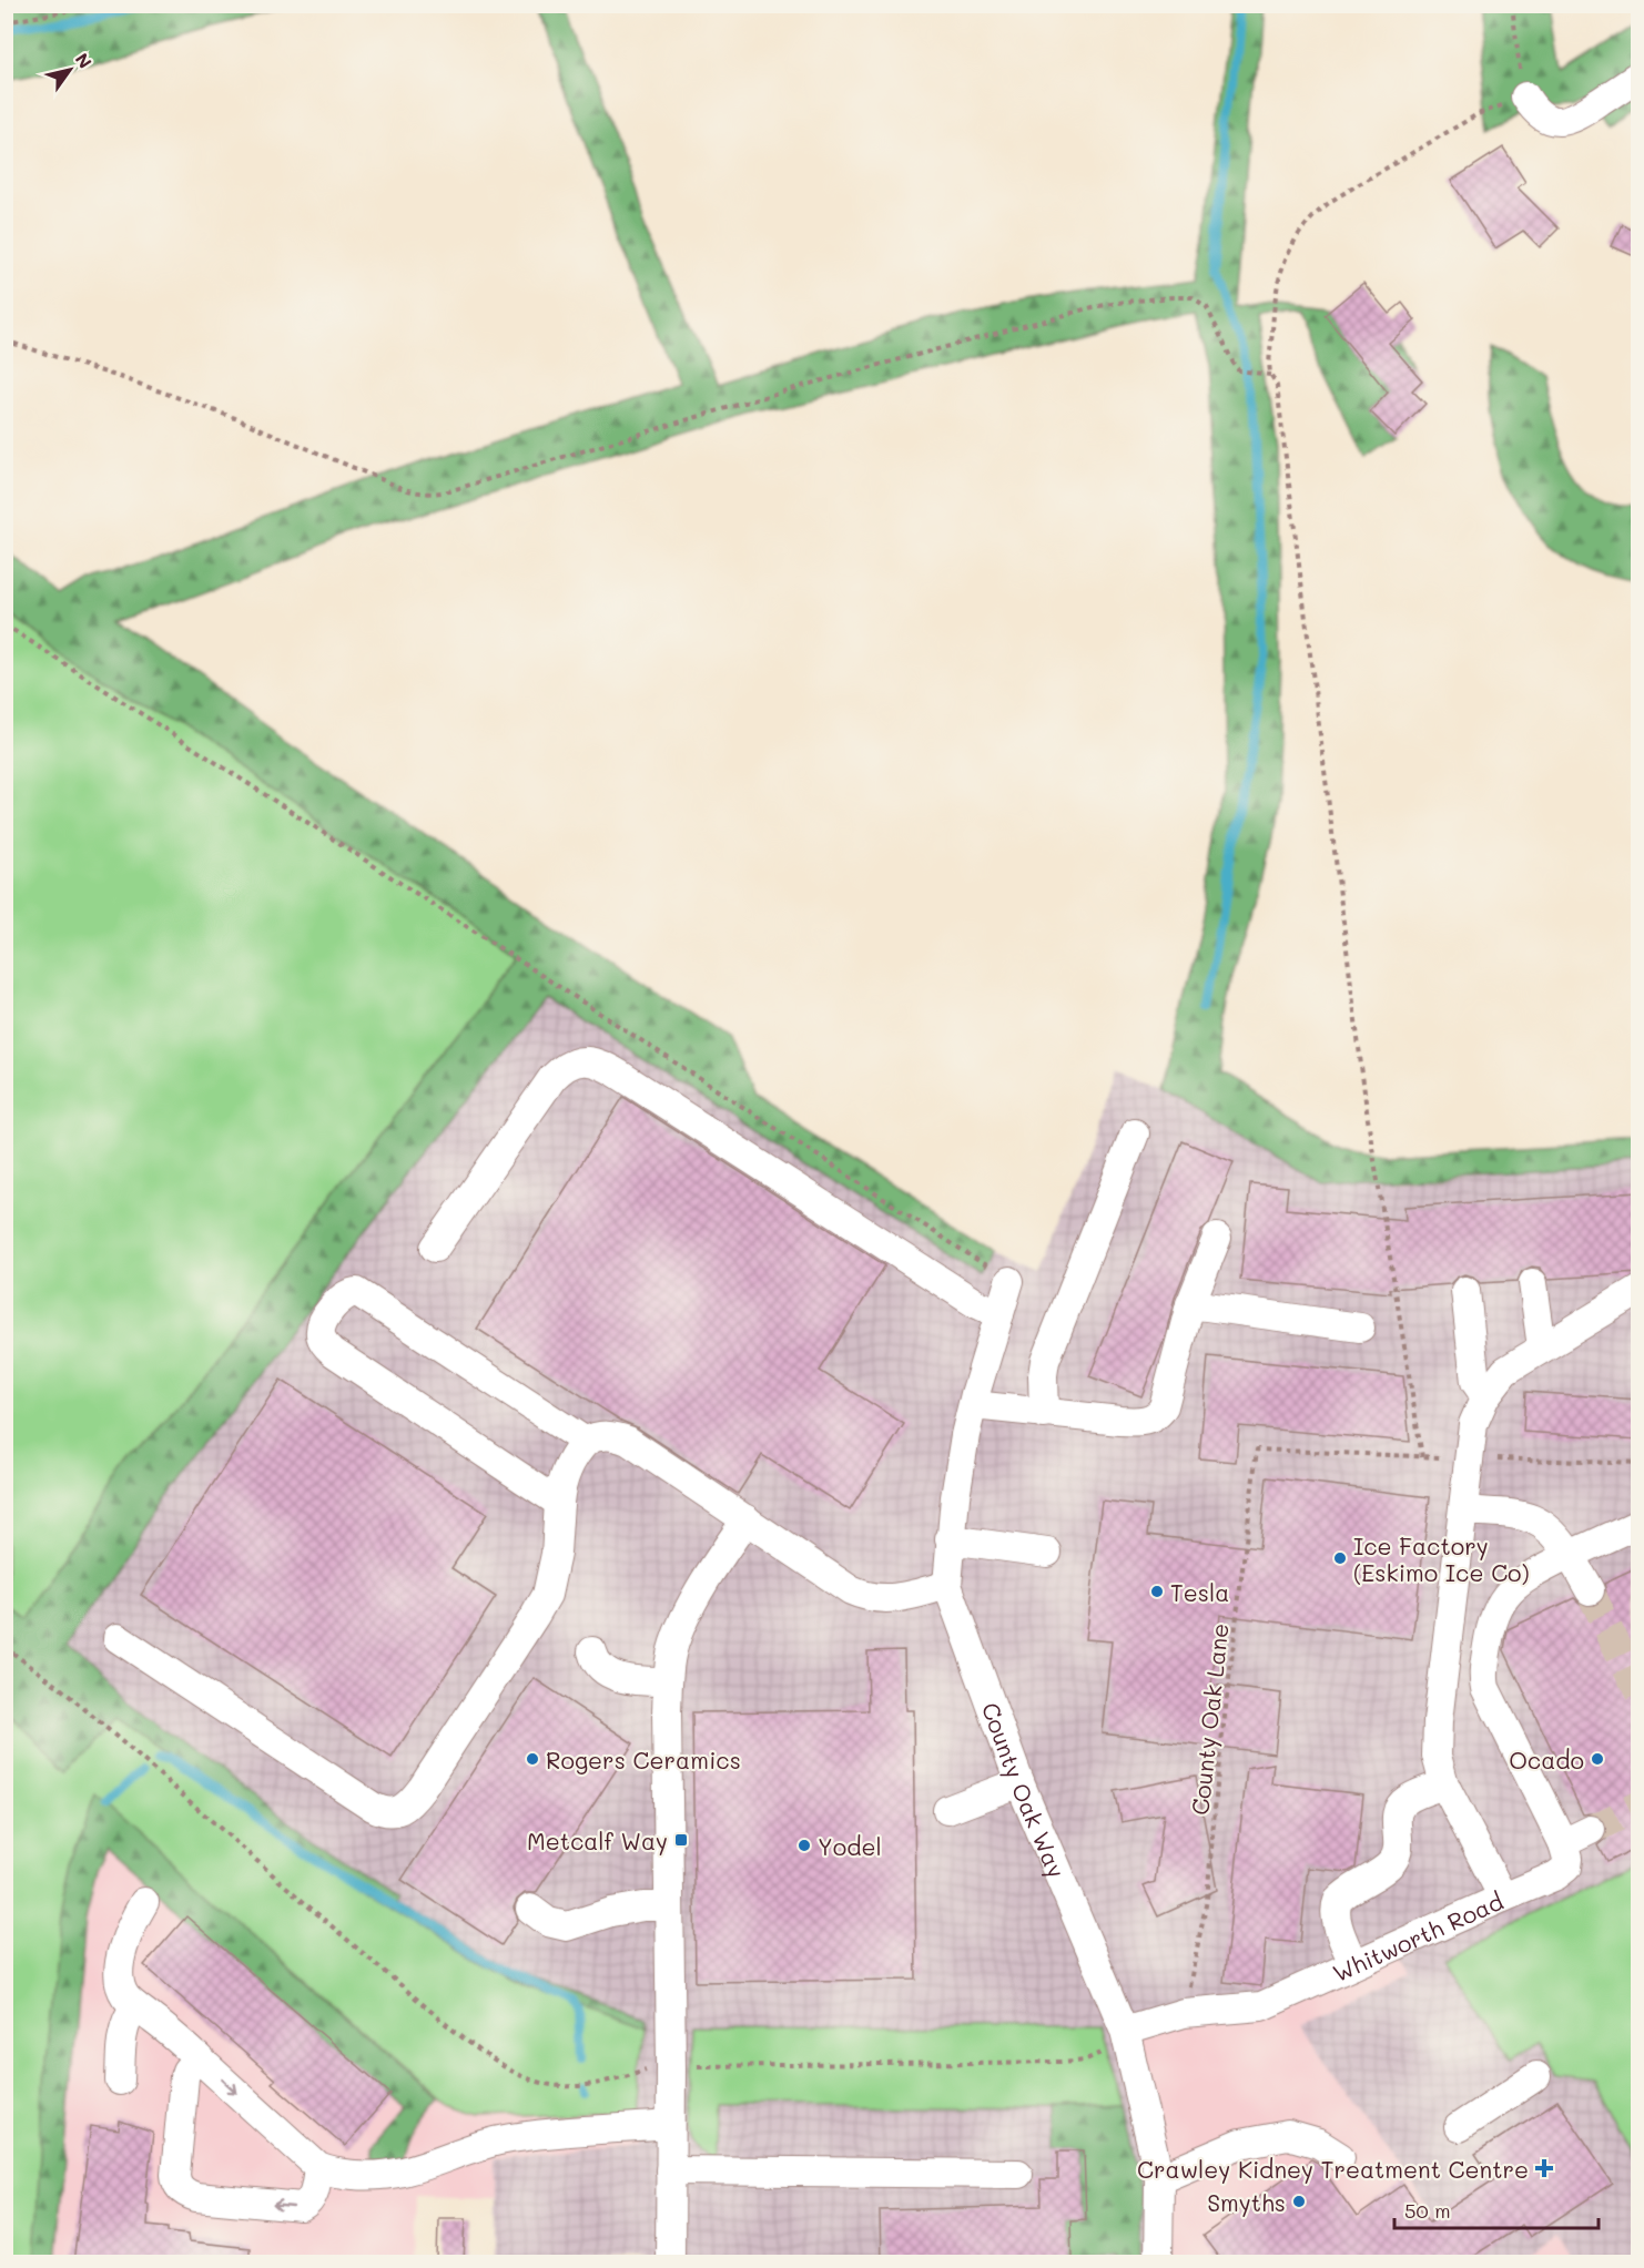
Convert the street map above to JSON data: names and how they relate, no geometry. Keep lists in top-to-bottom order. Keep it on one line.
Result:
{"streets":{"street":["County Oak Way","Whitworth Road"],"path":["County Oak Lane"]},"crossings":[["County Oak Lane","Whitworth Road"],["County Oak Way","Whitworth Road"]],"places":{"other":["Ice Factory (Eskimo Ice Co)","Tesla","Rogers Ceramics","Ocado","Yodel","Smyths"],"transit":["Metcalf Way"],"health":["Crawley Kidney Treatment Centre"]},"scale_bar":"50 m","north":"top right"}
